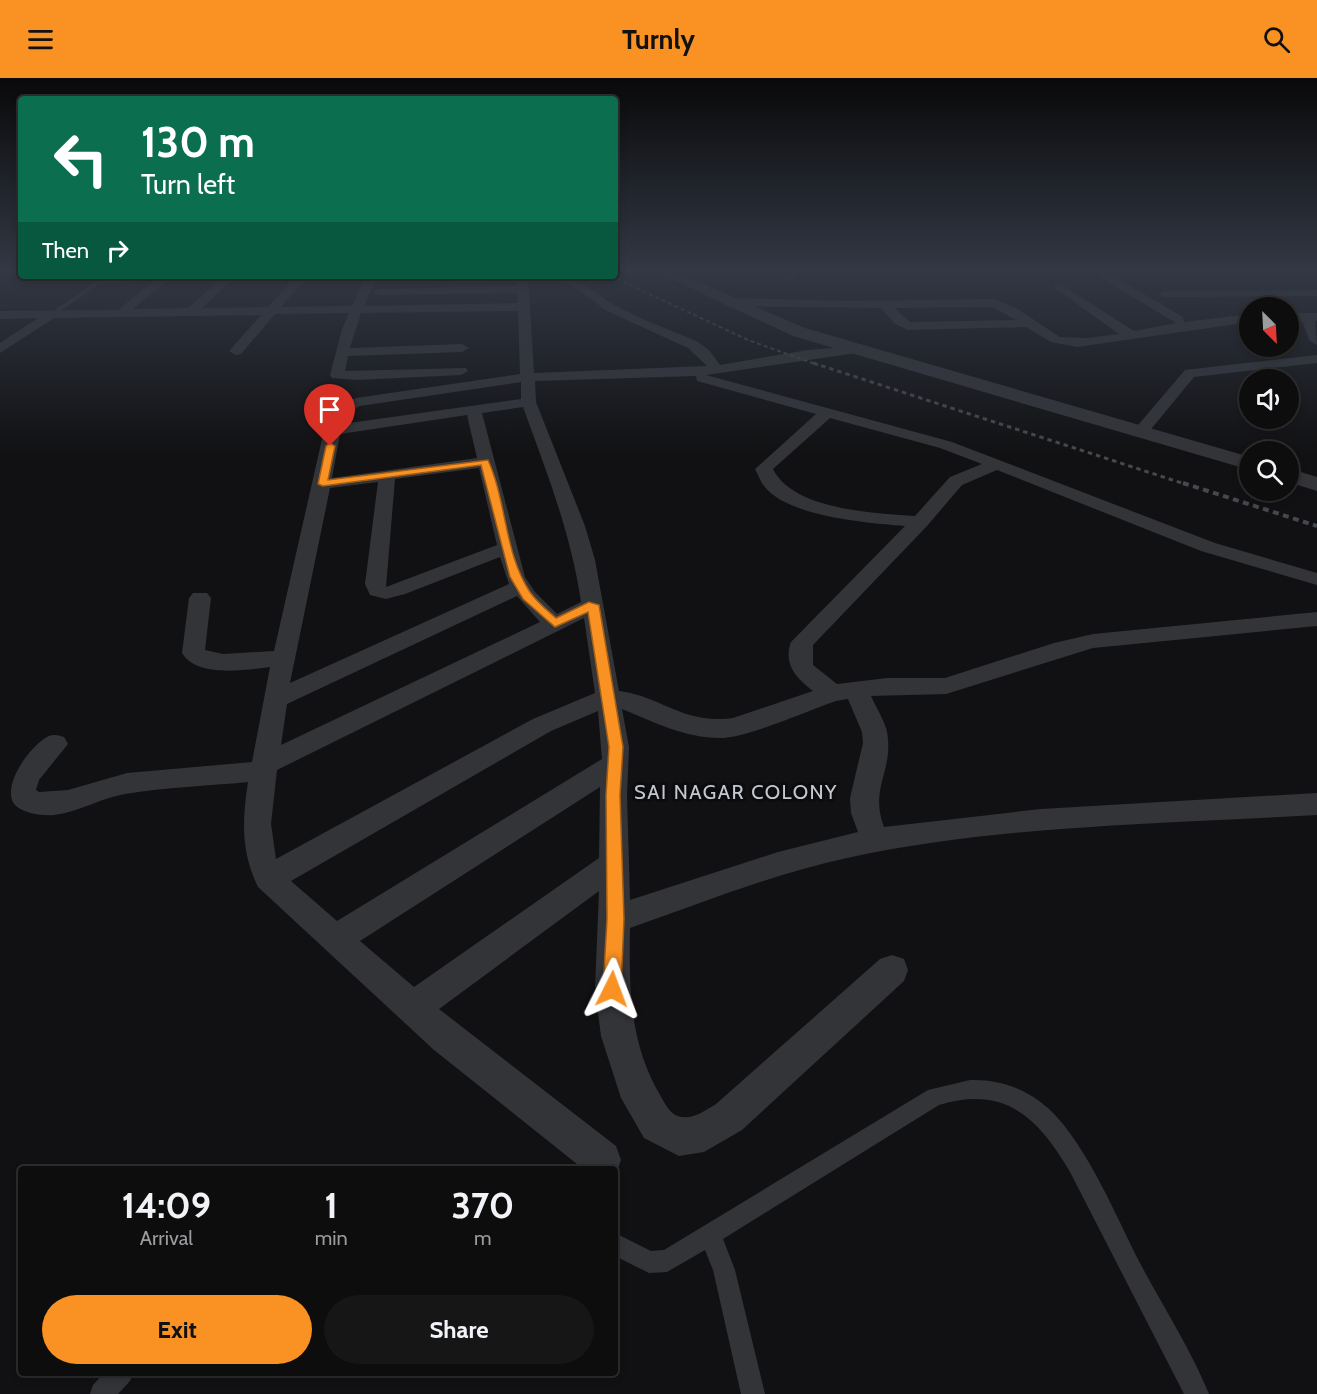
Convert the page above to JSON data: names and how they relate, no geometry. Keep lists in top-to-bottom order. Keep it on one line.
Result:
{"districts":["SAI NAGAR COLONY"],"north":"bottom right","page":{"header":"Turnly","turn":["130 m","Turn left"],"then":"Then","eta":["14:09","Arrival","1","min","370","m"],"buttons":["Exit","Share"]}}
